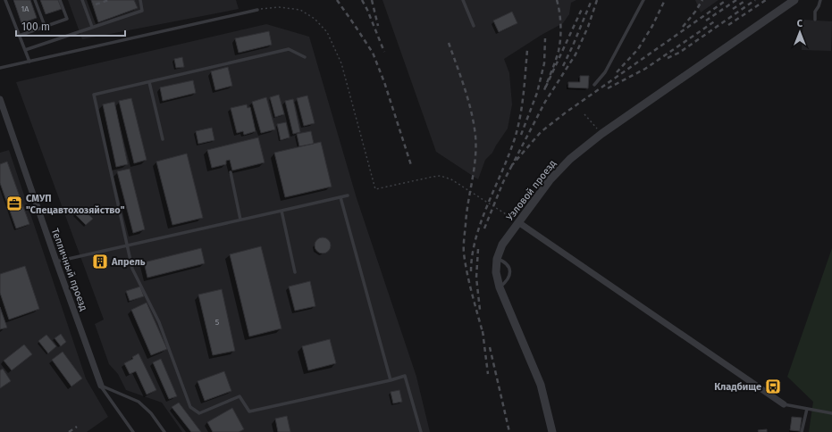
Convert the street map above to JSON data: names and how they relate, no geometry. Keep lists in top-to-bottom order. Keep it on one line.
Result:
{"streets":{"street":["Узловой проезд","Тепличный проезд"]},"places":{"office":["СМУП \"Спецавтохозяйство\""],"building":["Апрель"],"bus stop":["Кладбище"]},"house_numbers":["1А","5"],"scale_bar":"100 m","north":"top"}
